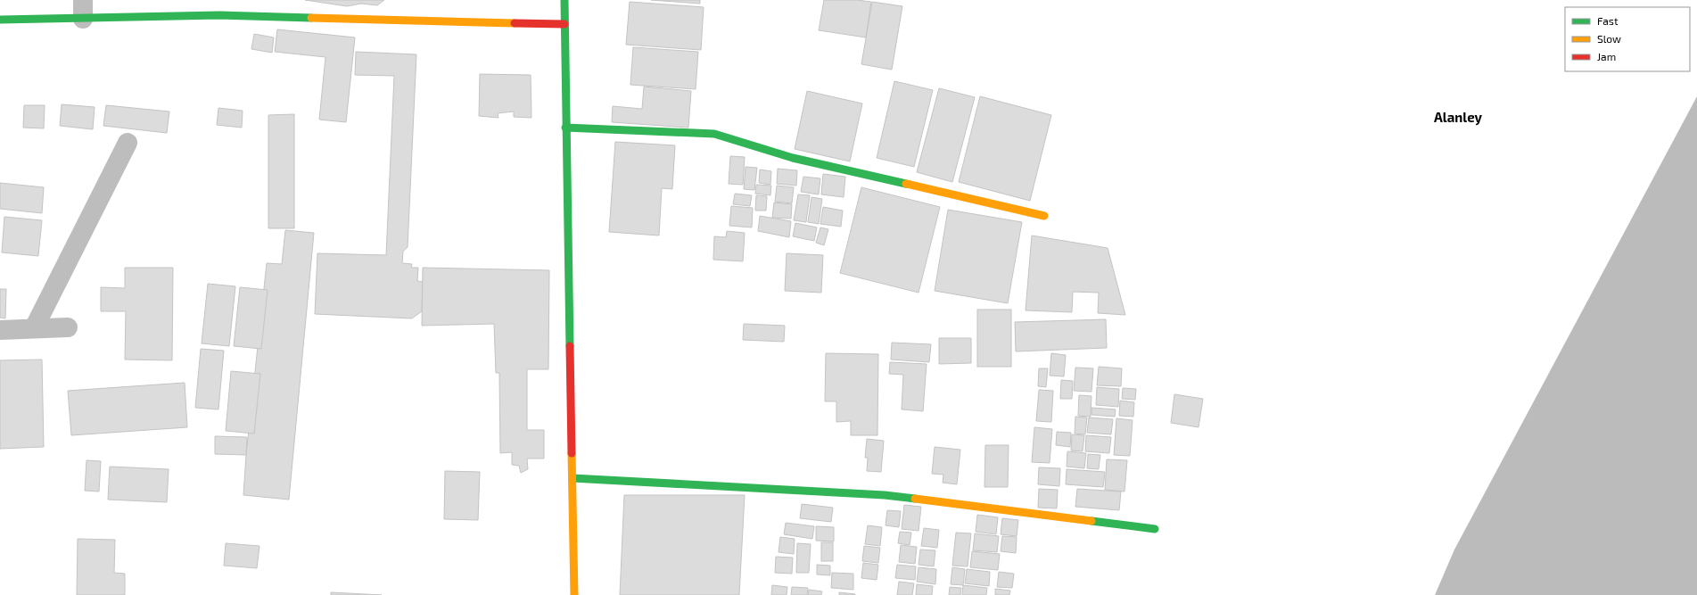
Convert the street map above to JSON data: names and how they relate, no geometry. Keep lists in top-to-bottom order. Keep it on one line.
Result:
{"districts":["Alanley"],"legend":["Fast","Slow","Jam"]}
